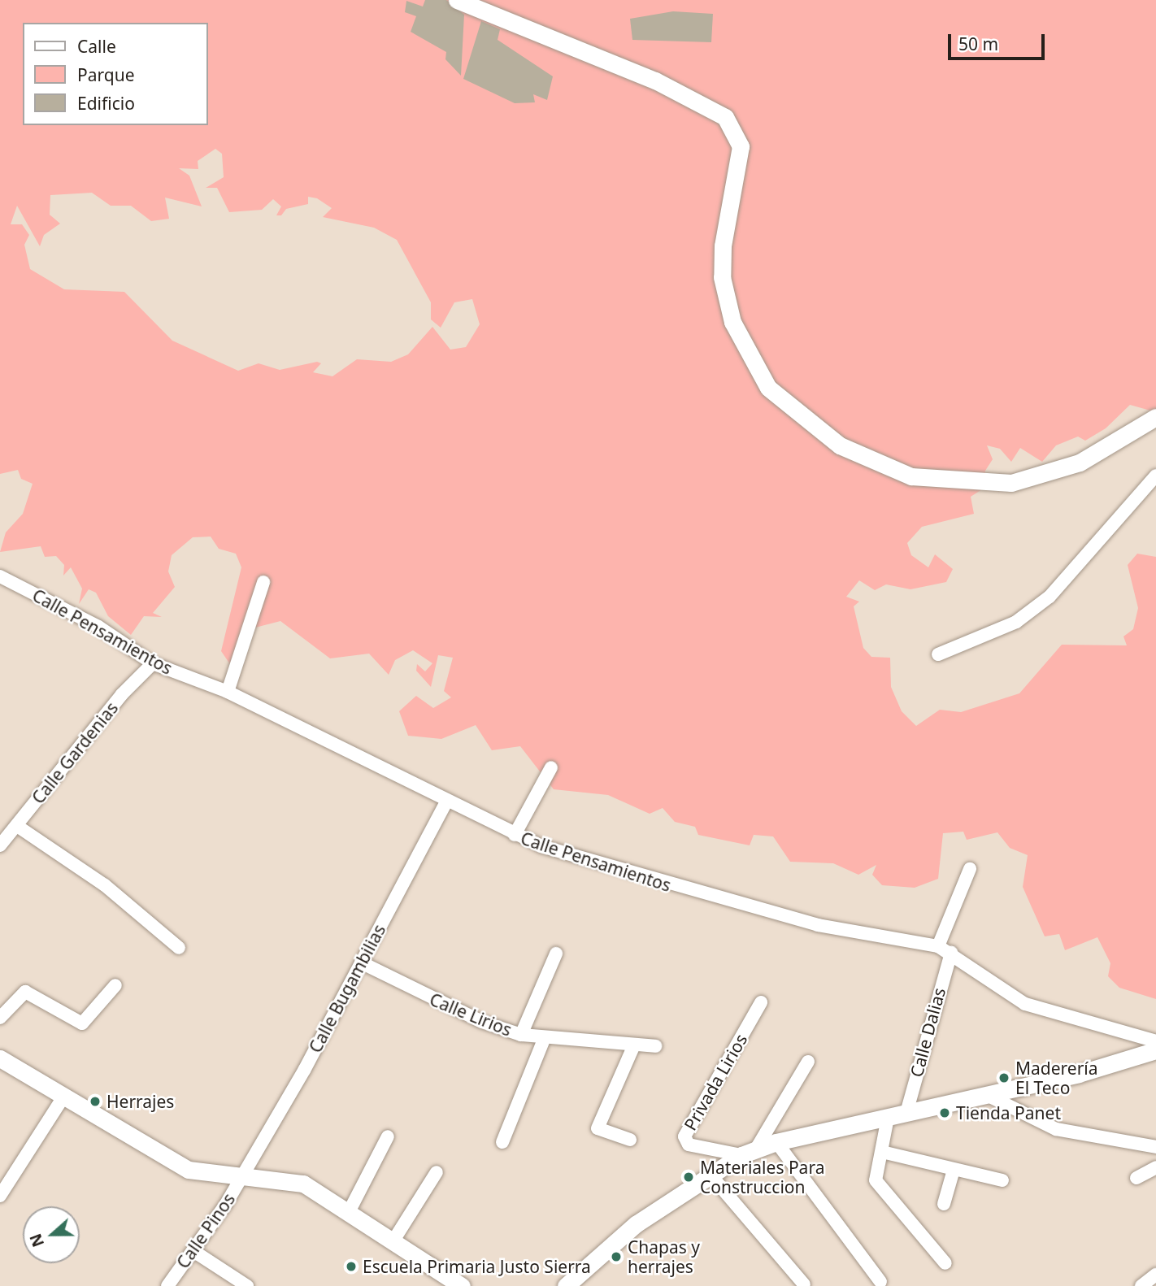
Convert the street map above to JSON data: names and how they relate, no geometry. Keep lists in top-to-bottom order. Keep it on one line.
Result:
{"streets":{"street":["Calle Pensamientos","Calle Gardenias","Calle Bugambilias","Calle Lirios","Calle Dalias","Privada Lirios","Calle Pinos"]},"crossings":[["Calle Pensamientos","Calle Gardenias"],["Calle Pensamientos","Calle Bugambilias"],["Calle Pensamientos","Calle Dalias"],["Calle Bugambilias","Calle Lirios"],["Calle Bugambilias","Calle Pinos"]],"places":["Maderería El Teco","Herrajes","Tienda Panet","Materiales Para Construccion","Chapas y herrajes","Escuela Primaria Justo Sierra"],"legend":["Calle","Parque","Edificio"],"scale_bar":"50 m","north":"left"}
